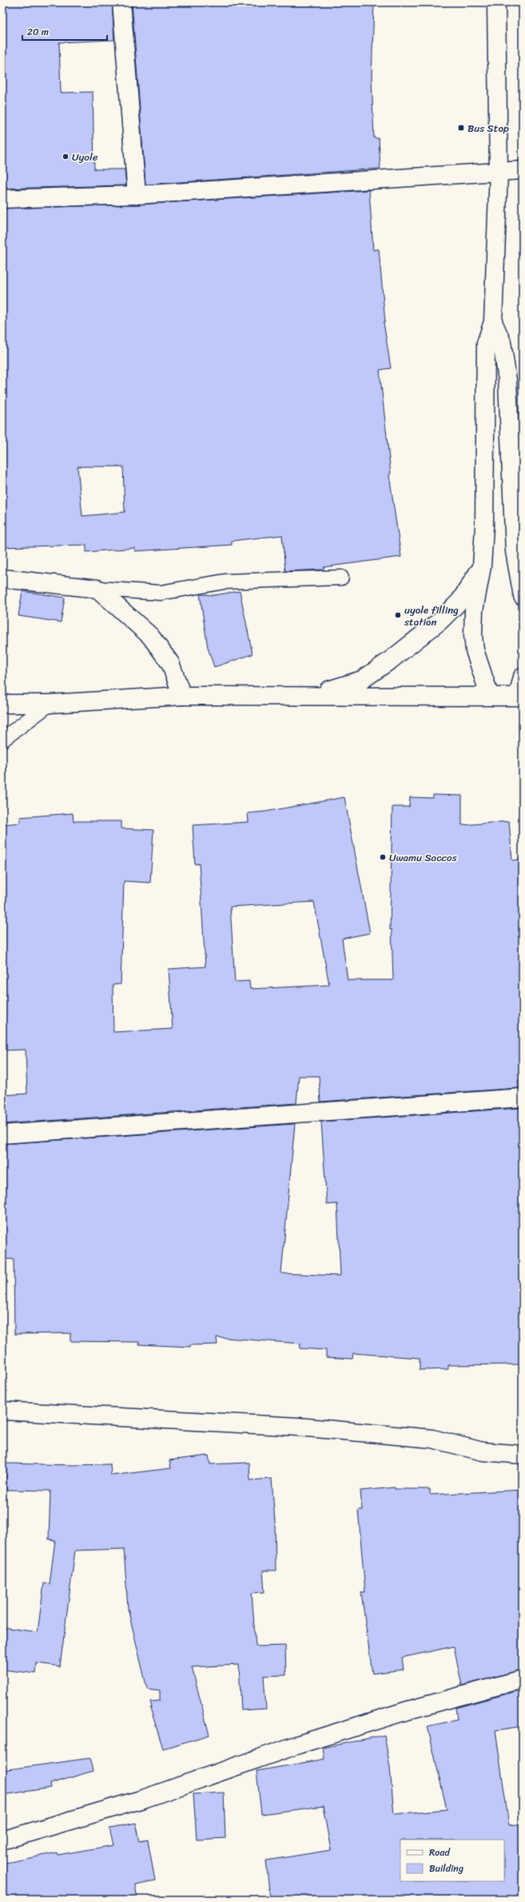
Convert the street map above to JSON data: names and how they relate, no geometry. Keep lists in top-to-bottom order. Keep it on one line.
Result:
{"places":{"transit":["Bus Stop"],"other":["Uyole","uyole filling station","Uwamu Saccos"]},"legend":["Road","Building"],"scale_bar":"20 m"}
